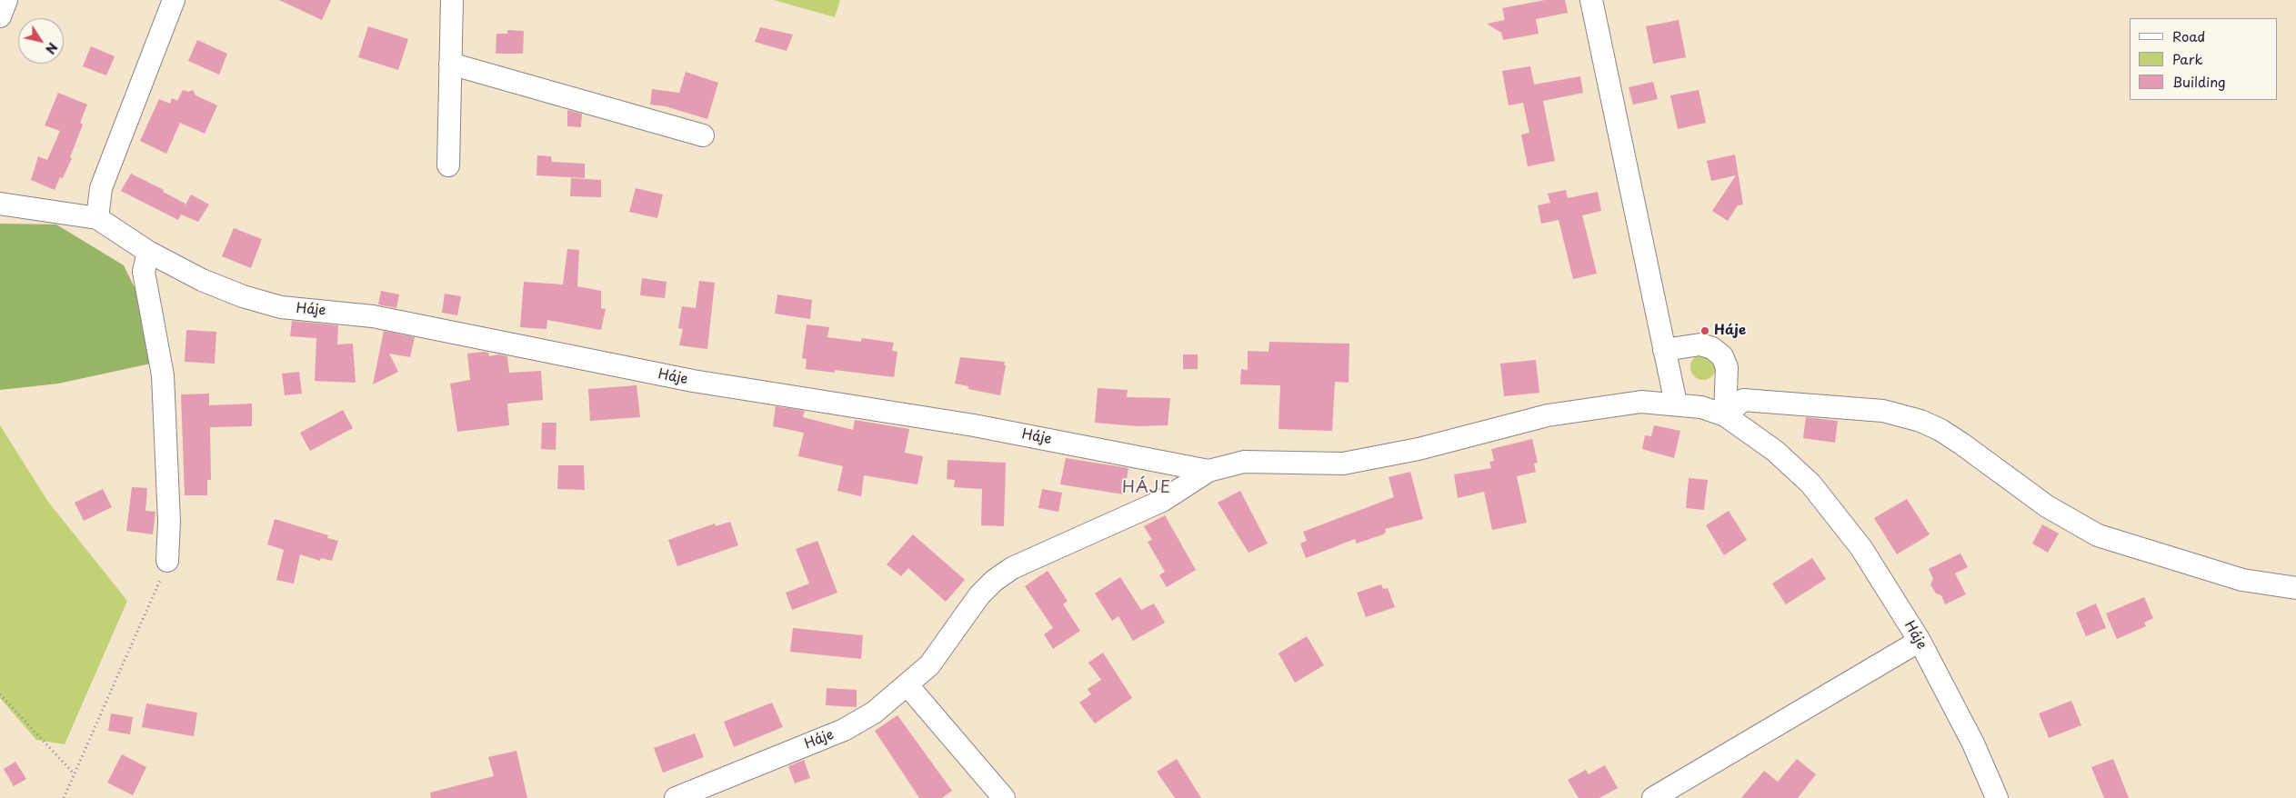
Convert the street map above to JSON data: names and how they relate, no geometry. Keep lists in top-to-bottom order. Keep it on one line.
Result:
{"streets":{"street":["Háje"]},"districts":["HÁJE"],"places":["Háje"],"legend":["Road","Park","Building"],"north":"bottom right"}
